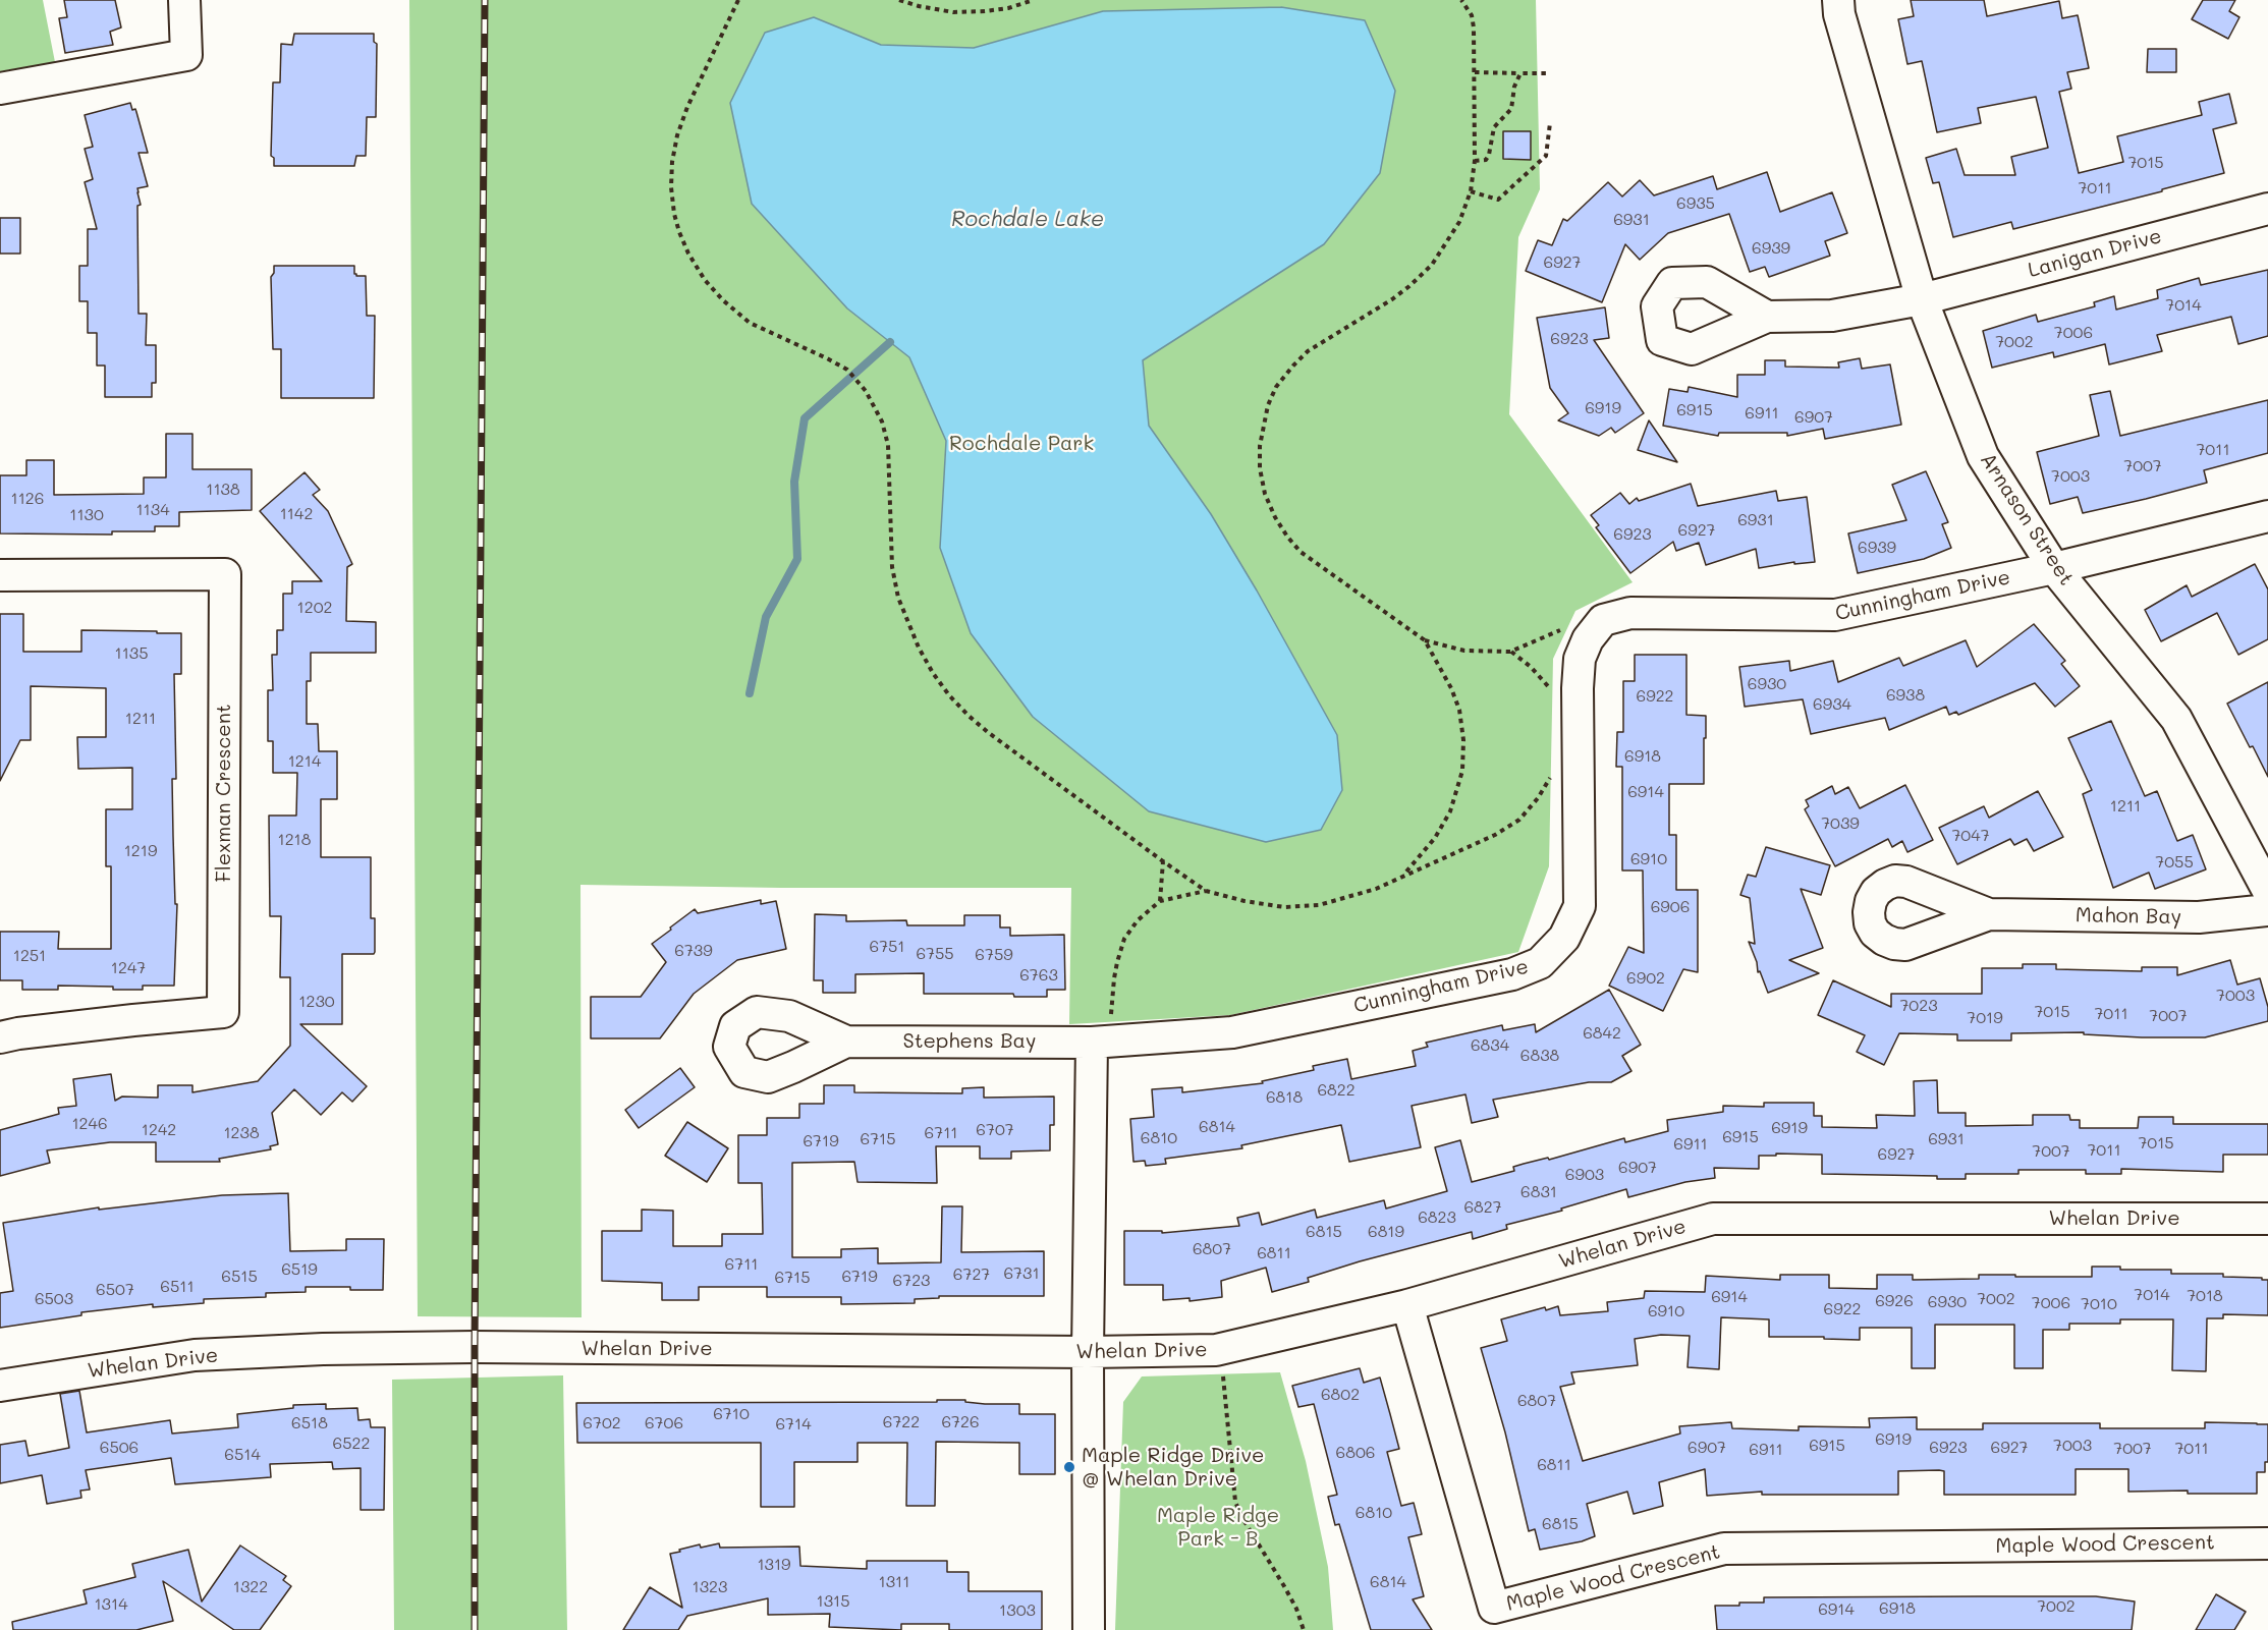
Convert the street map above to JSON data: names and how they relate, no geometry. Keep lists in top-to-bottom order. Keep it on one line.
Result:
{"streets":{"street":["Lanigan Drive","Arnason Street","Cunningham Drive","Flexman Crescent","Mahon Bay","Stephens Bay","Whelan Drive","Maple Wood Crescent"]},"crossings":[["Lanigan Drive","Arnason Street"],["Arnason Street","Cunningham Drive"],["Cunningham Drive","Stephens Bay"],["Whelan Drive","Maple Wood Crescent"]],"water":["Rochdale Lake"],"parks":["Rochdale Park","Maple Ridge Park - B"],"places":["Maple Ridge Drive @ Whelan Drive"],"house_numbers":["7015","7011","6935","6931","6939","6927","7014","7006","6923","7002","6919","6915","6911","6907","7011","7007","7003","1138","1126","1134","1142","1130","6931","6927","6923","6939","1202","1135","6930","6938","6922","6934","1211","6918","1214","6914","1211","7039","7047","1218","1219","6910","7055","6906","6751","6739","6755","6759","1251","1247","6763","6902","7003","1230","7023","7015","7011","7007","7019","6842","6834","6838","6822","6818","1246","6814","6919","1242","6707","1238","6711","6915","6810","6715","6931","6719","7015","6911","7011","7007","6927","6907","6903","6831","6827","6823","6815","6819","6807","6811","6711","6519","6731","6727","6515","6719","6715","6723","6511","6507","7014","7018","6914","6503","7002","6926","6930","7006","7010","6922","6910","6802","6807","6710","6722","6726","6518","6702","6706","6714","6919","6522","6915","7003","6506","6907","6923","6927","7007","7011","6911","6806","6514","6811","6810","6815","1319","1311","6814","1322","1323","1315","1314","7002","6918","6914","1303"]}
